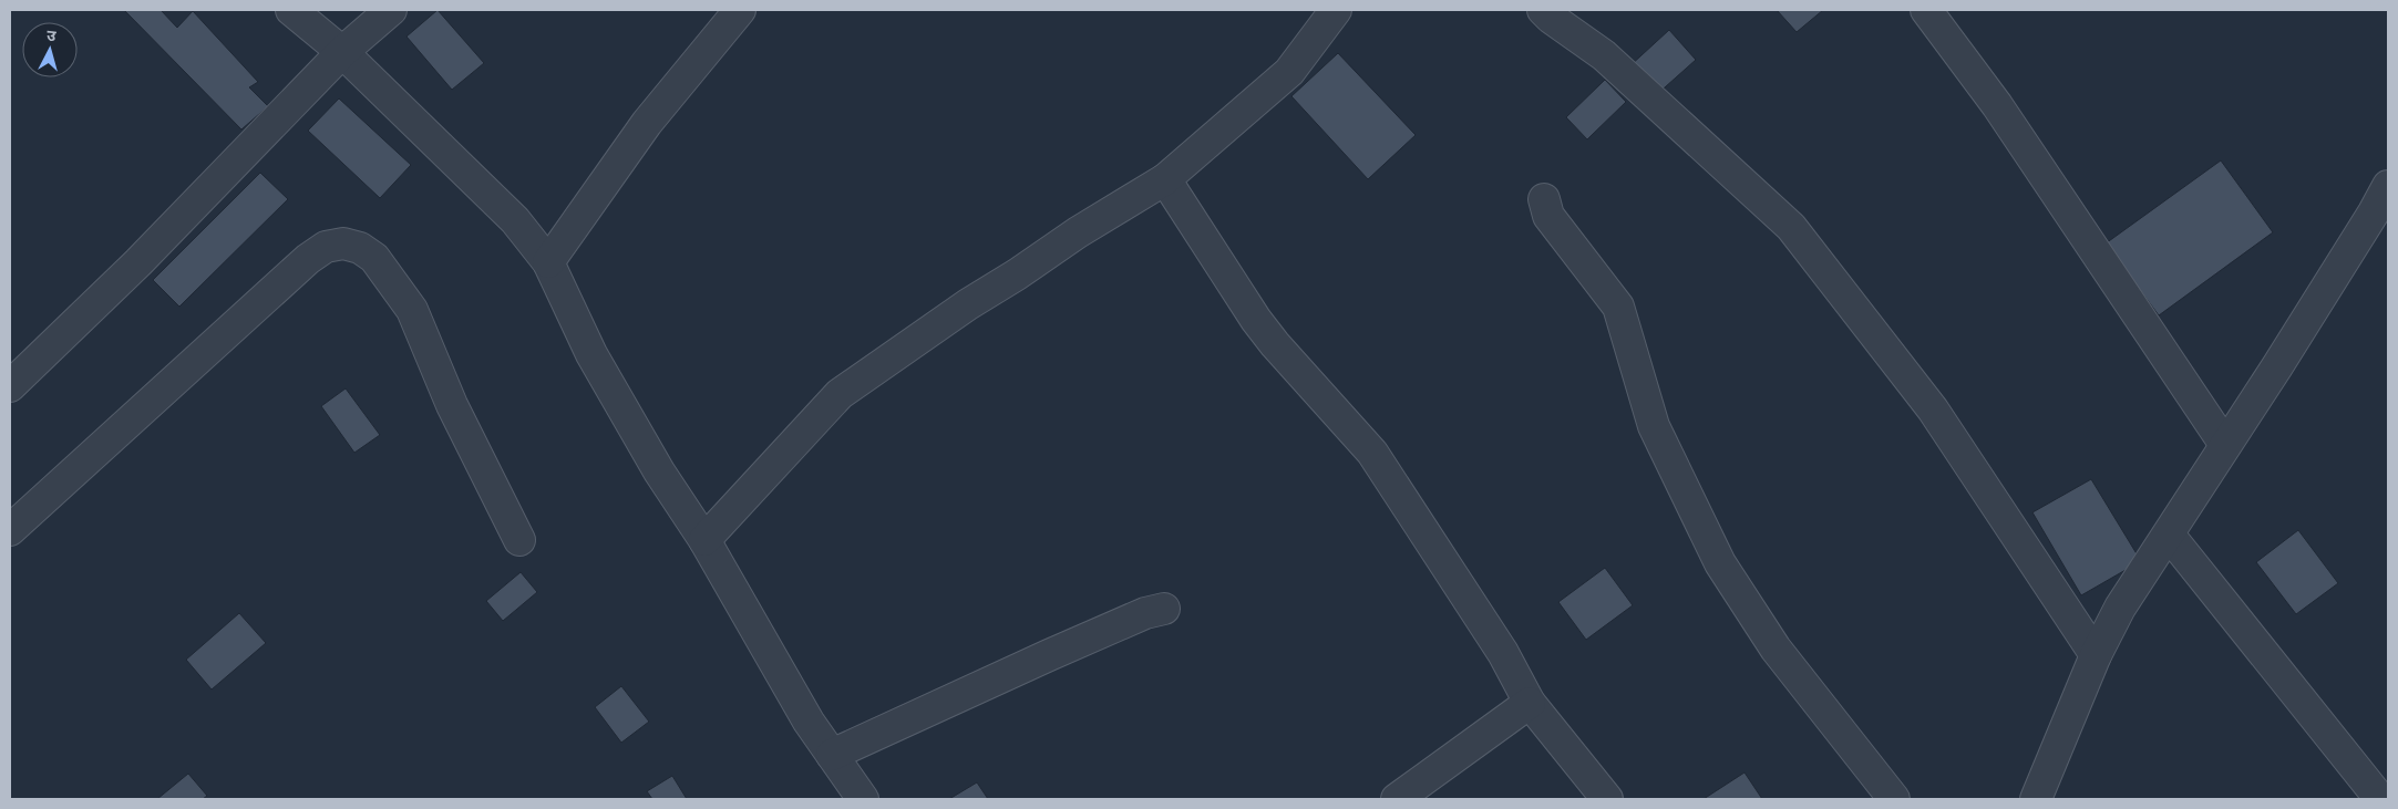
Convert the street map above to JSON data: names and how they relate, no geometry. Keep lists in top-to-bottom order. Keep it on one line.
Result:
{"north":"top"}
